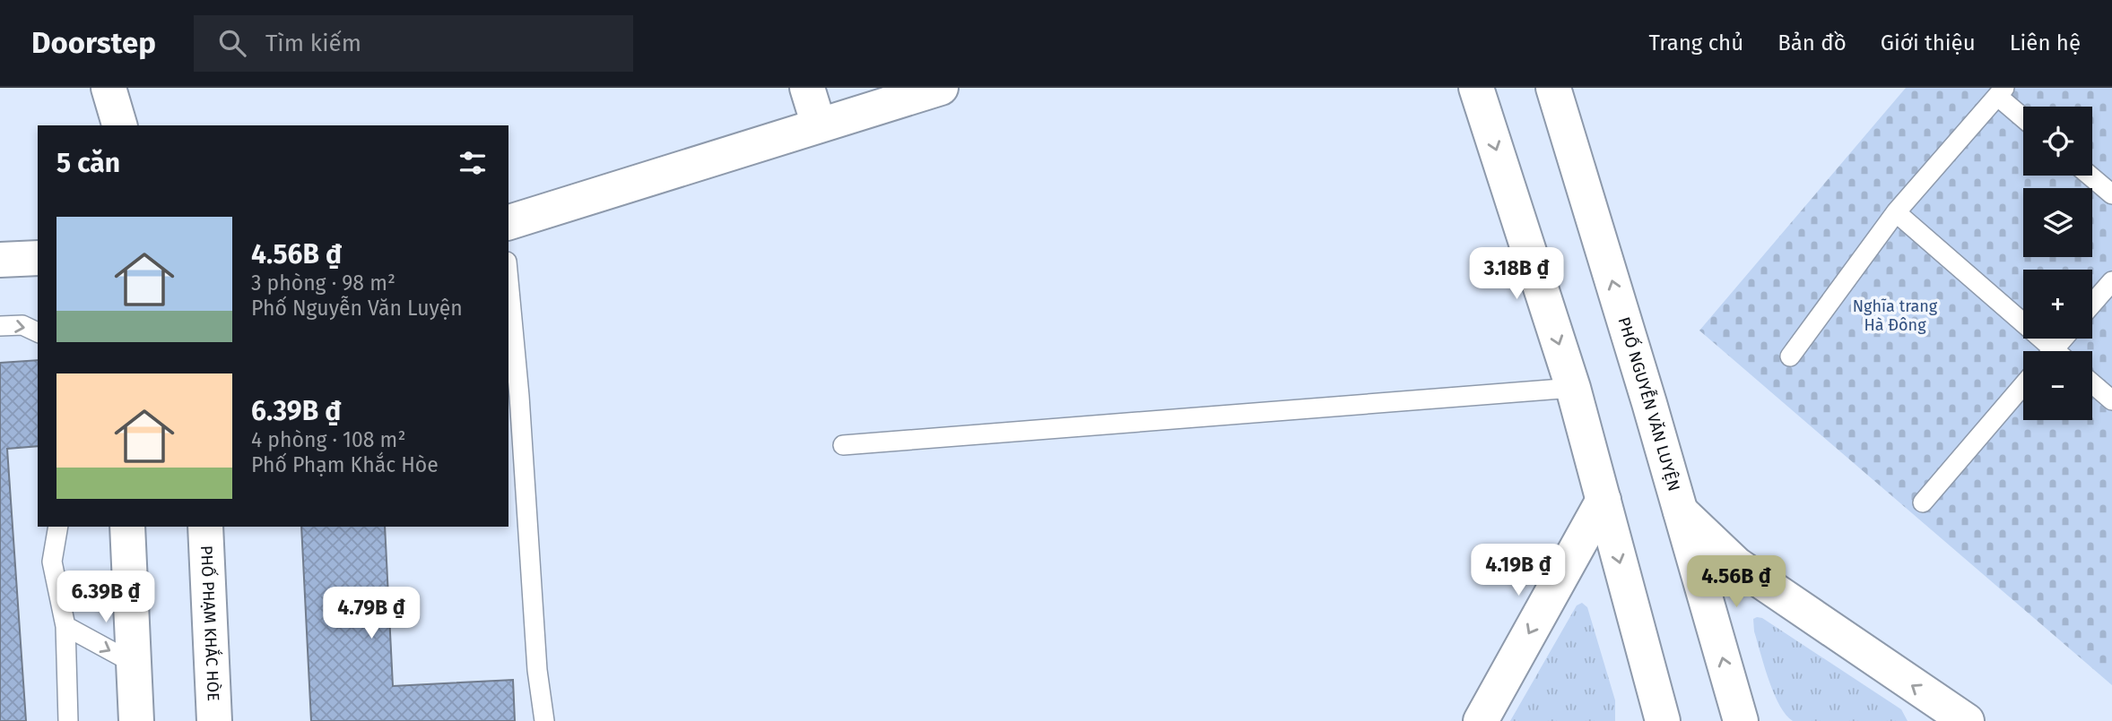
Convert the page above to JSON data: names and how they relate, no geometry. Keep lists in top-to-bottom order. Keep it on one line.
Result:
{"streets":{"main road":["PHỐ NGUYỄN VĂN LUYỆN","PHỐ PHẠM KHẮC HÒE"]},"parks":["Nghĩa trang Hà Đông"],"page":{"header":"Doorstep","search":"Tìm kiếm","nav":["Trang chủ","Bản đồ","Giới thiệu","Liên hệ"],"map_buttons":["+","−"],"heading":"5 căn","list":[{"name":"4.56B ₫","note":"3 phòng · 98 m² · Phố Nguyễn Văn Luyện"},{"name":"6.39B ₫","note":"4 phòng · 108 m² · Phố Phạm Khắc Hòe"}],"price":["3.18B ₫","4.19B ₫","4.56B ₫","6.39B ₫","4.79B ₫"]}}
